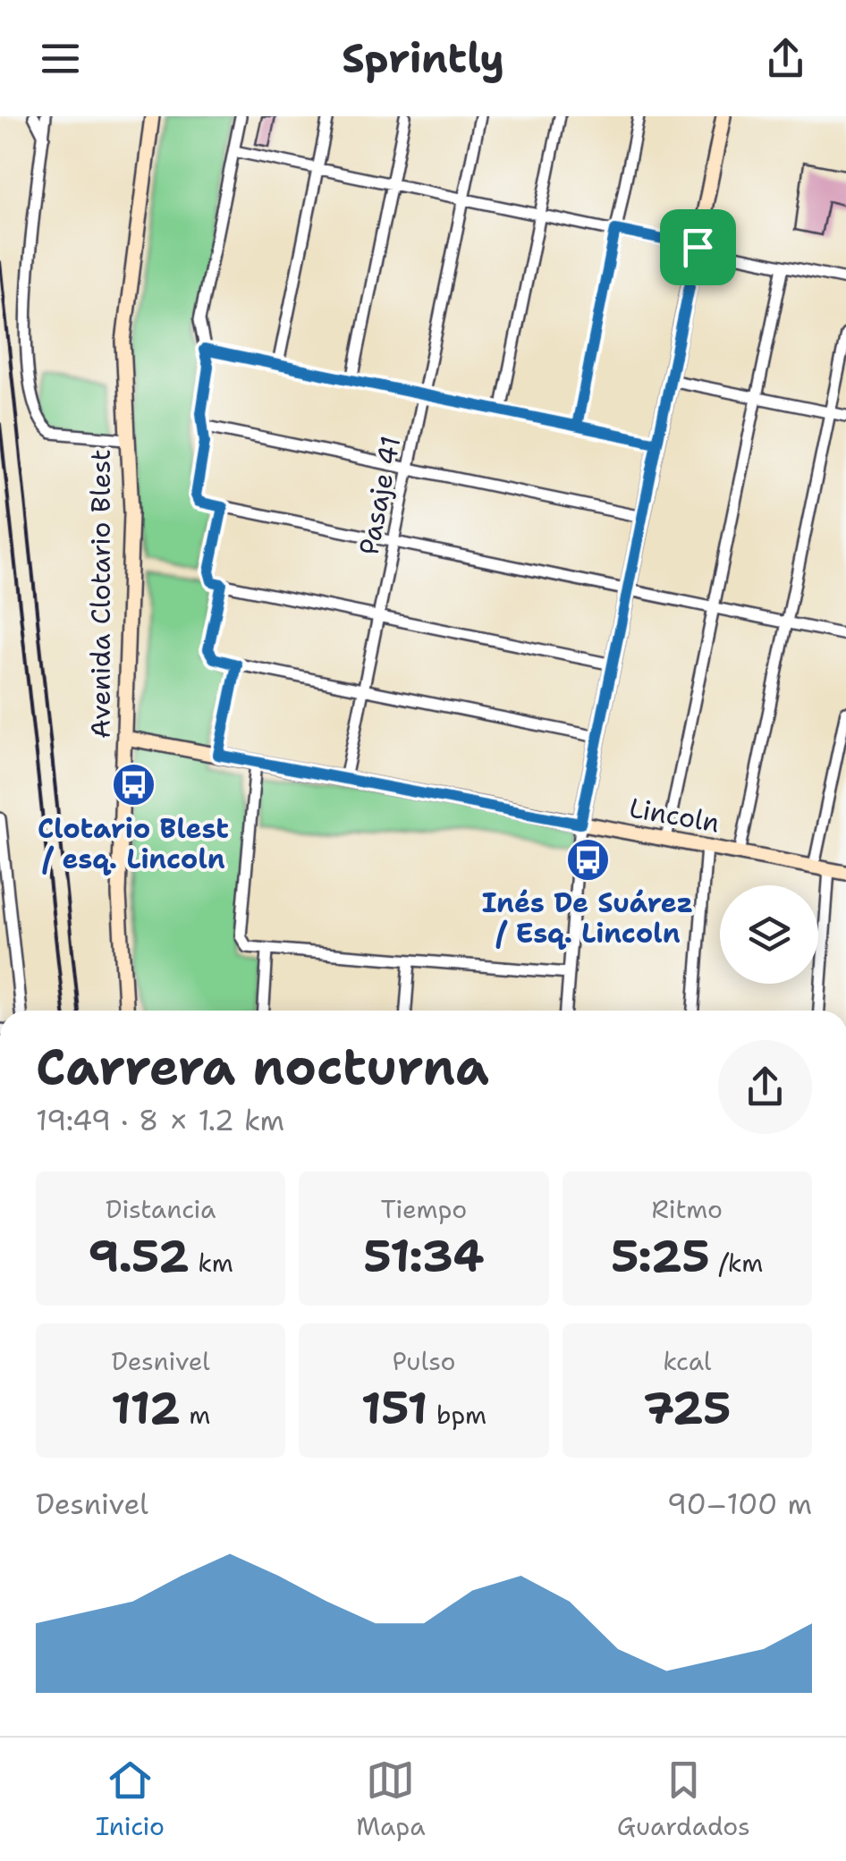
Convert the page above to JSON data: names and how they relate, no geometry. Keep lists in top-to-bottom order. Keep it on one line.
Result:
{"streets":{"street":["Pasaje 41","Avenida Clotario Blest","Lincoln"]},"crossings":[["Pasaje 41","Lincoln"],["Avenida Clotario Blest","Lincoln"]],"places":{"bus stop":["Clotario Blest / esq. Lincoln","Inés De Suárez / Esq. Lincoln"]},"page":{"header":"Sprintly","heading":["Carrera nocturna","19:49 · 8 × 1.2 km"],"stats":[["Distancia","9.52 km"],["Tiempo","51:34"],["Ritmo","5:25 /km"],["Desnivel","112 m"],["Pulso","151 bpm"],["kcal","725"]],"chart":["Desnivel","90–100 m"],"tabs":["Inicio","Mapa","Guardados"]}}
